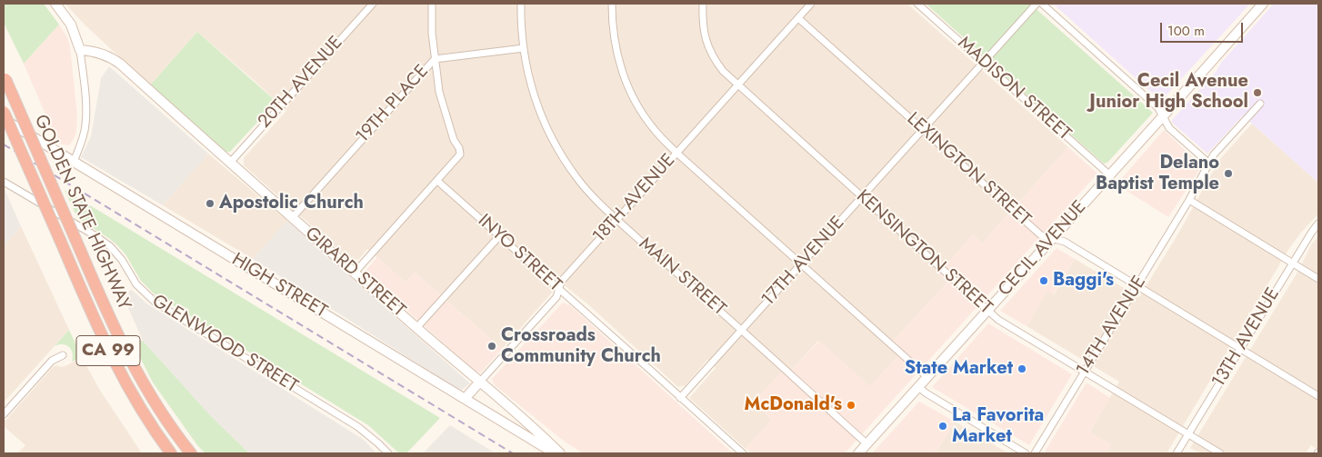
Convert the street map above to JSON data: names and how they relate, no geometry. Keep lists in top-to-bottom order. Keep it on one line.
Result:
{"streets":{"highway":["GOLDEN STATE HIGHWAY","CA 99"],"main road":["18TH AVENUE","CECIL AVENUE","GIRARD STREET","HIGH STREET"],"street":["20TH AVENUE","MADISON STREET","19TH PLACE","LEXINGTON STREET","KENSINGTON STREET","INYO STREET","17TH AVENUE","MAIN STREET","14TH AVENUE","13TH AVENUE","GLENWOOD STREET"]},"crossings":[["20TH AVENUE","GIRARD STREET"],["MADISON STREET","CECIL AVENUE"],["MADISON STREET","17TH AVENUE"],["19TH PLACE","GIRARD STREET"],["19TH PLACE","MAIN STREET"],["LEXINGTON STREET","18TH AVENUE"],["LEXINGTON STREET","CECIL AVENUE"],["LEXINGTON STREET","17TH AVENUE"],["LEXINGTON STREET","14TH AVENUE"],["LEXINGTON STREET","13TH AVENUE"],["18TH AVENUE","KENSINGTON STREET"],["18TH AVENUE","INYO STREET"],["18TH AVENUE","GIRARD STREET"],["18TH AVENUE","MAIN STREET"],["18TH AVENUE","HIGH STREET"],["CECIL AVENUE","KENSINGTON STREET"],["CECIL AVENUE","MAIN STREET"],["KENSINGTON STREET","17TH AVENUE"],["KENSINGTON STREET","14TH AVENUE"],["KENSINGTON STREET","13TH AVENUE"],["INYO STREET","17TH AVENUE"],["17TH AVENUE","MAIN STREET"]],"places":["Cecil Avenue Junior High School","Delano Baptist Temple","Apostolic Church","Baggi's","Crossroads Community Church","State Market","McDonald's","La Favorita Market"],"scale_bar":"100 m"}
